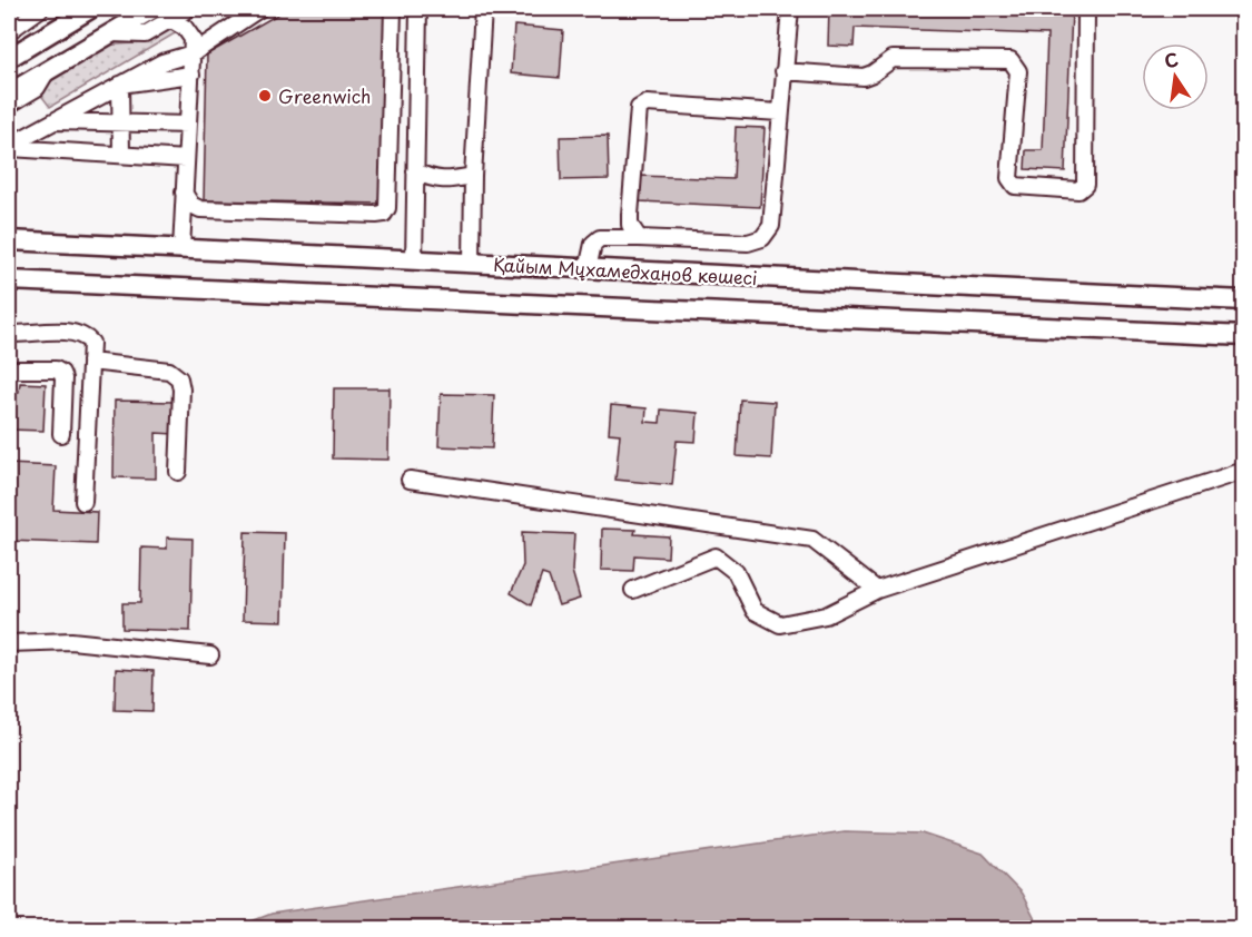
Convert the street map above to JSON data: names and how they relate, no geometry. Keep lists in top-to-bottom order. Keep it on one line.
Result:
{"streets":{"main road":["Қайым Мұхамедханов көшесі"]},"places":["Greenwich"],"north":"top"}
